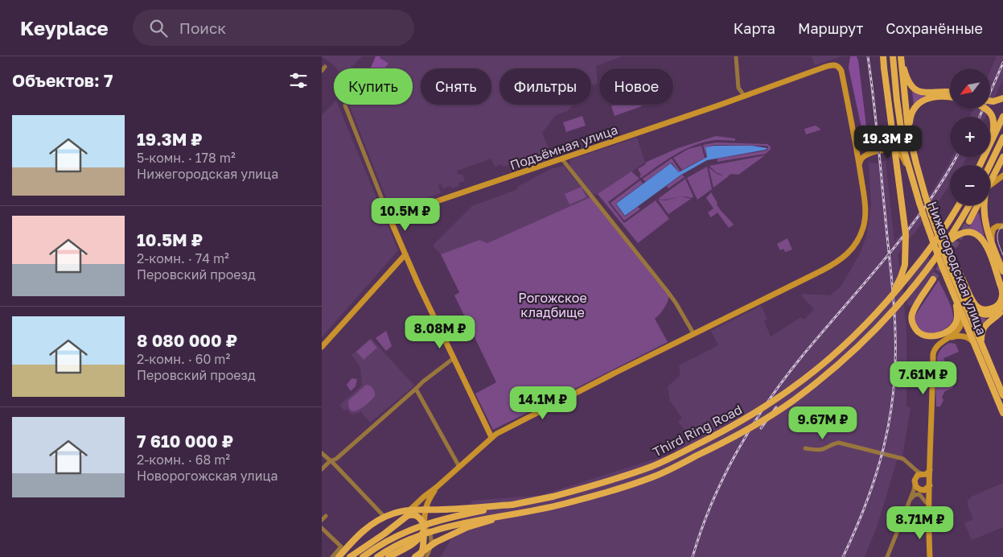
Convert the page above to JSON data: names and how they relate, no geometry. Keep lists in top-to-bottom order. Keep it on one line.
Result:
{"streets":{"main road":["Нижегородская улица","Third Ring Road"],"street":["Подъёмная улица"]},"parks":["Рогожское кладбище"],"north":"bottom left","page":{"header":"Keyplace","search":"Поиск","nav":["Карта","Маршрут","Сохранённые"],"heading":"Объектов: 7","map_buttons":["+","−"],"chip":["Купить","Снять","Фильтры","Новое"],"list":[{"name":"19.3M ₽","note":"5-комн. · 178 m² · Нижегородская улица"},{"name":"10.5M ₽","note":"2-комн. · 74 m² · Перовский проезд"},{"name":"8 080 000 ₽","note":"2-комн. · 60 m² · Перовский проезд"},{"name":"7 610 000 ₽","note":"2-комн. · 68 m² · Новорогожская улица"}],"price":["19.3M ₽","10.5M ₽","8.08M ₽","7.61M ₽","14.1M ₽","9.67M ₽","8.71M ₽"]}}
